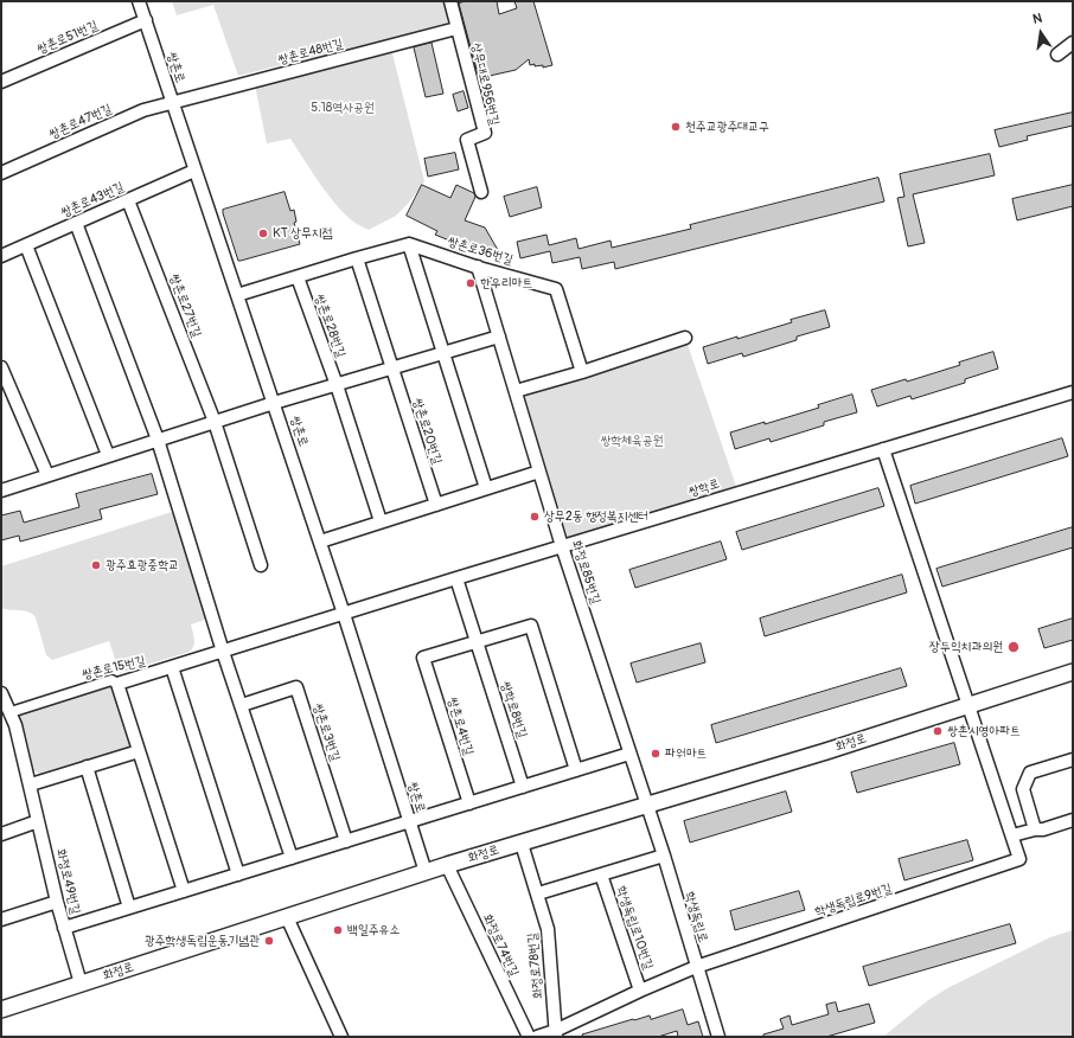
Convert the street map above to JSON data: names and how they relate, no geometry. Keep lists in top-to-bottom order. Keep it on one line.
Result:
{"streets":{"street":["쌍촌로51번길","쌍촌로48번길","쌍촌로","상무대로956번길","쌍촌로47번길","쌍촌로43번길","쌍촌로36번길","쌍촌로27번길","쌍촌로28번길","쌍촌로20번길","쌍학로","화정로85번길","쌍촌로15번길","쌍학로8번길","쌍촌로4번길","쌍촌로3번길","화정로","화정로49번길","학생독립로9번길","학생독립로","학생독립로10번길","화정로74번길","화정로78번길"]},"crossings":[["쌍촌로51번길","쌍촌로"],["쌍촌로48번길","쌍촌로"],["쌍촌로48번길","상무대로956번길"],["쌍촌로48번길","쌍촌로47번길"],["쌍촌로","쌍촌로47번길"],["쌍촌로","쌍촌로43번길"],["쌍촌로","쌍학로"],["쌍촌로","쌍촌로15번길"],["쌍촌로","화정로"],["쌍촌로43번길","쌍촌로27번길"],["쌍촌로36번길","화정로85번길"],["쌍학로","화정로85번길"],["쌍학로","쌍촌로15번길"],["쌍학로","쌍학로8번길"],["화정로85번길","화정로"],["화정로85번길","학생독립로"],["쌍촌로15번길","화정로49번길"],["쌍학로8번길","쌍촌로4번길"],["화정로","화정로49번길"],["화정로","학생독립로"],["화정로","화정로74번길"],["화정로","화정로78번길"],["학생독립로9번길","학생독립로"],["학생독립로9번길","학생독립로10번길"],["학생독립로","학생독립로10번길"],["학생독립로10번길","화정로78번길"]],"parks":["5.18역사공원","쌍학체육공원"],"places":["천주교광주대교구","KT 상무지점","한우리마트","상무2동 행정복지센터","광주효광중학교","장두익치과의원","쌍촌시영아파트","파워마트","백일주유소","광주학생독립운동기념관"],"north":"top"}
